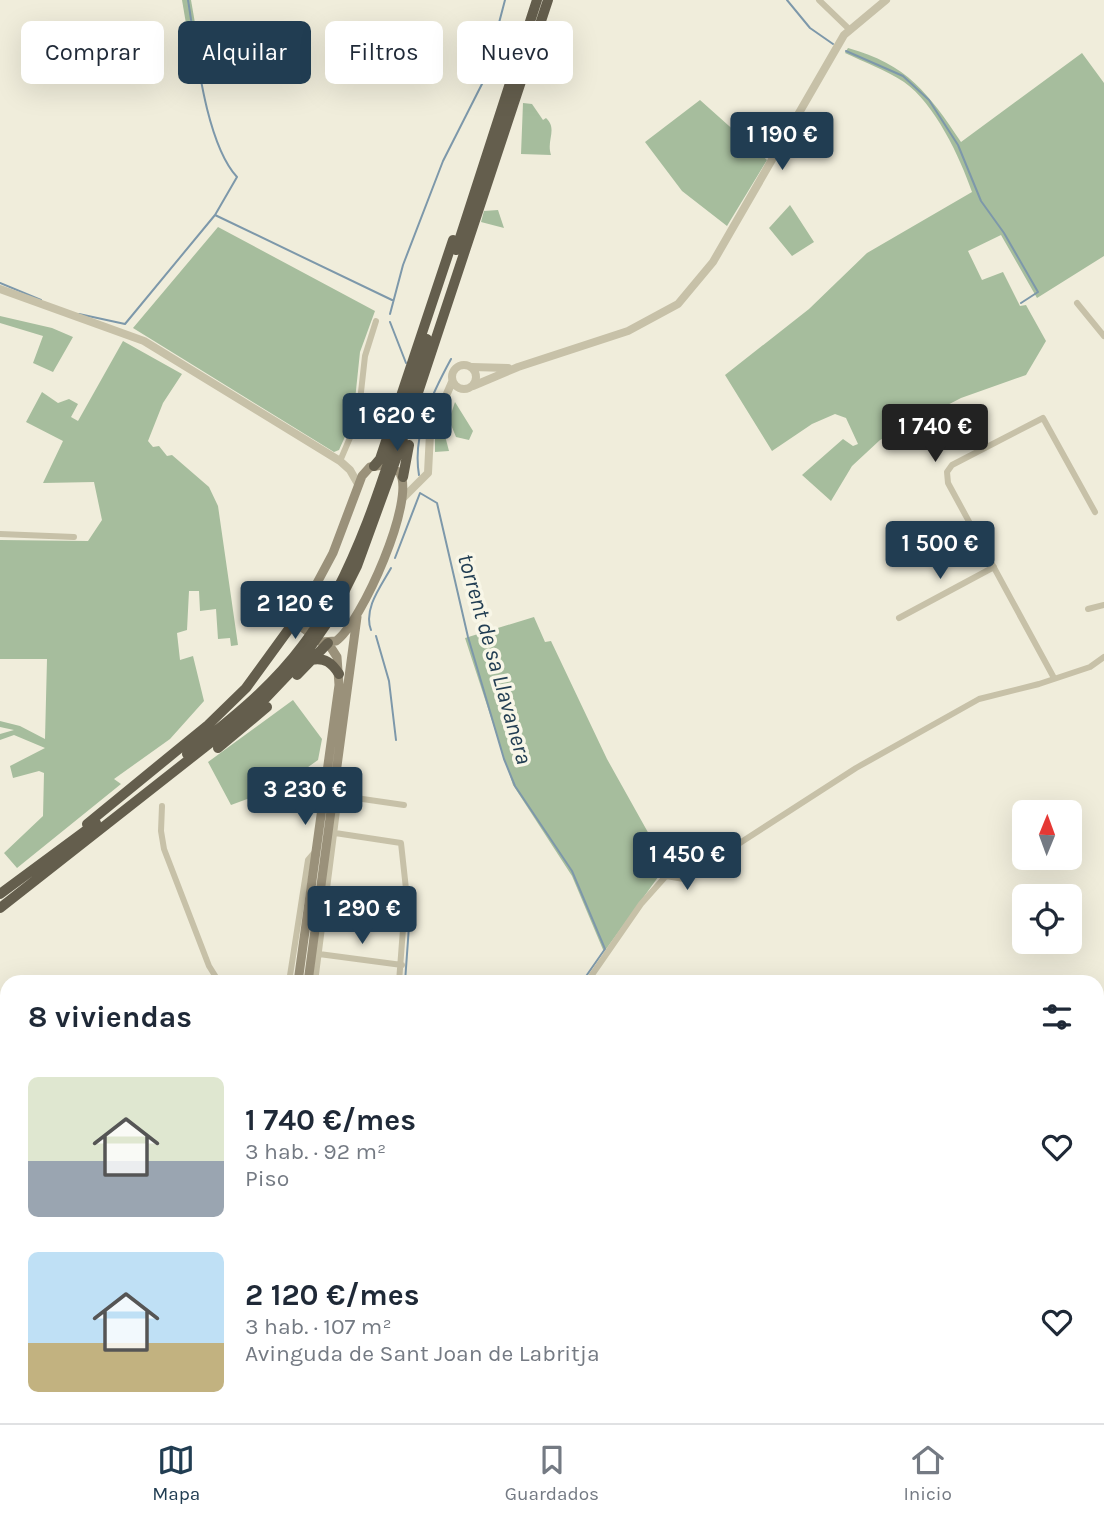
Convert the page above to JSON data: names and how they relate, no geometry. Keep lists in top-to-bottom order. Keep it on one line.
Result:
{"water":["torrent de sa Llavanera"],"north":"top","page":{"chip":["Comprar","Alquilar","Filtros","Nuevo"],"price":["1 190 €","1 620 €","1 740 €","1 500 €","2 120 €","3 230 €","1 450 €","1 290 €"],"heading":"8 viviendas","list":[{"name":"1 740 €/mes","note":"3 hab. · 92 m² · Piso"},{"name":"2 120 €/mes","note":"3 hab. · 107 m² · Avinguda de Sant Joan de Labritja"}],"tabs":["Mapa","Guardados","Inicio"]}}
